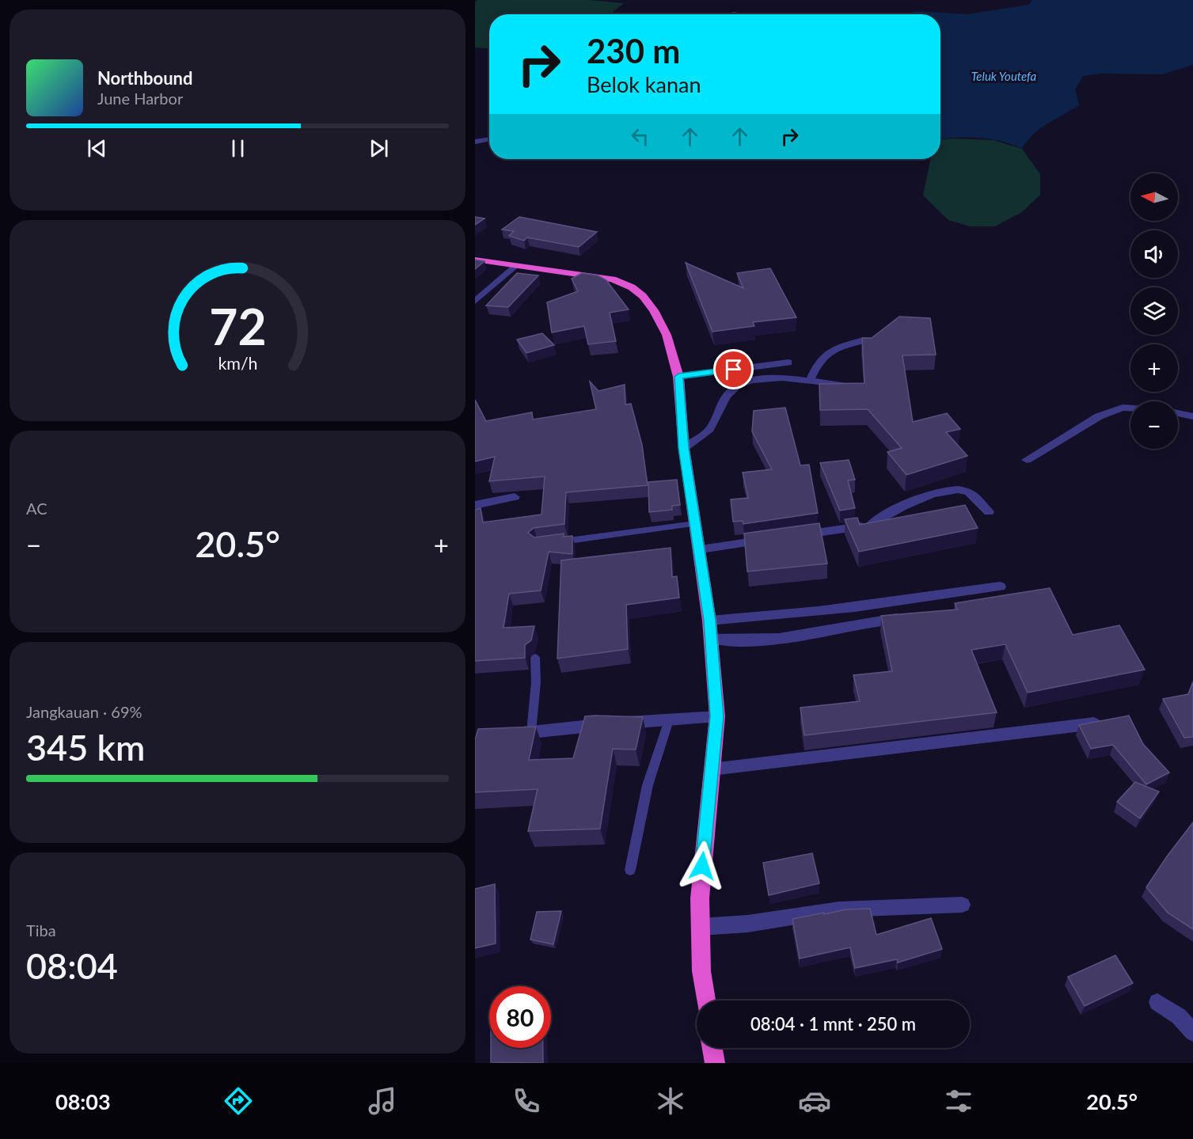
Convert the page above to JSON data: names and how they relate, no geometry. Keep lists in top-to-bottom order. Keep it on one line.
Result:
{"water":["Teluk Youtefa"],"north":"left","page":{"turn":["230 m","Belok kanan"],"song":["Northbound","June Harbor"],"map_buttons":["+","−"],"tile":["AC",["Jangkauan · 69%","345 km"],["Tiba","08:04"]],"heat":["−","20.5°","+"],"limit":"80","trip":"08:04 · 1 mnt · 250 m","tabs":["08:03","20.5°"],"gauge":["72","km/h"]}}
